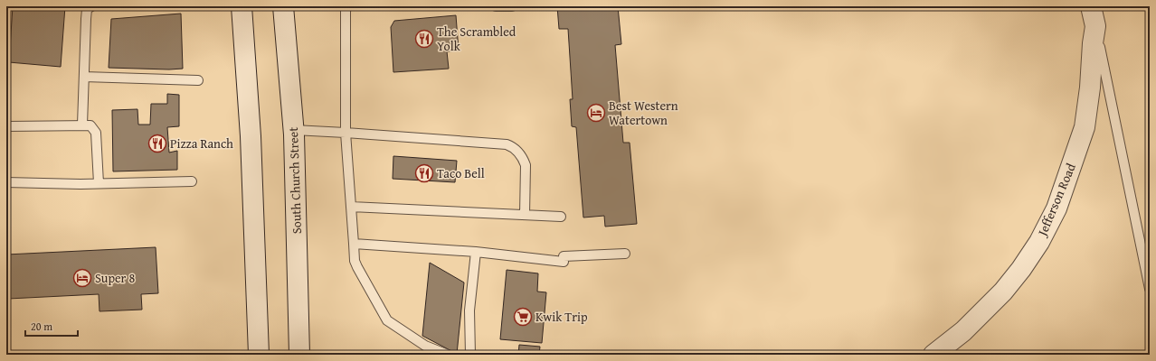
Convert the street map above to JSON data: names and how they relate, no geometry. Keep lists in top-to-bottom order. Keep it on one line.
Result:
{"streets":{"main road":["South Church Street","Jefferson Road"]},"places":{"restaurant":["The Scrambled Yolk","Pizza Ranch","Taco Bell"],"hotel":["Best Western Watertown","Super 8"],"supermarket":["Kwik Trip"]},"scale_bar":"20 m"}
